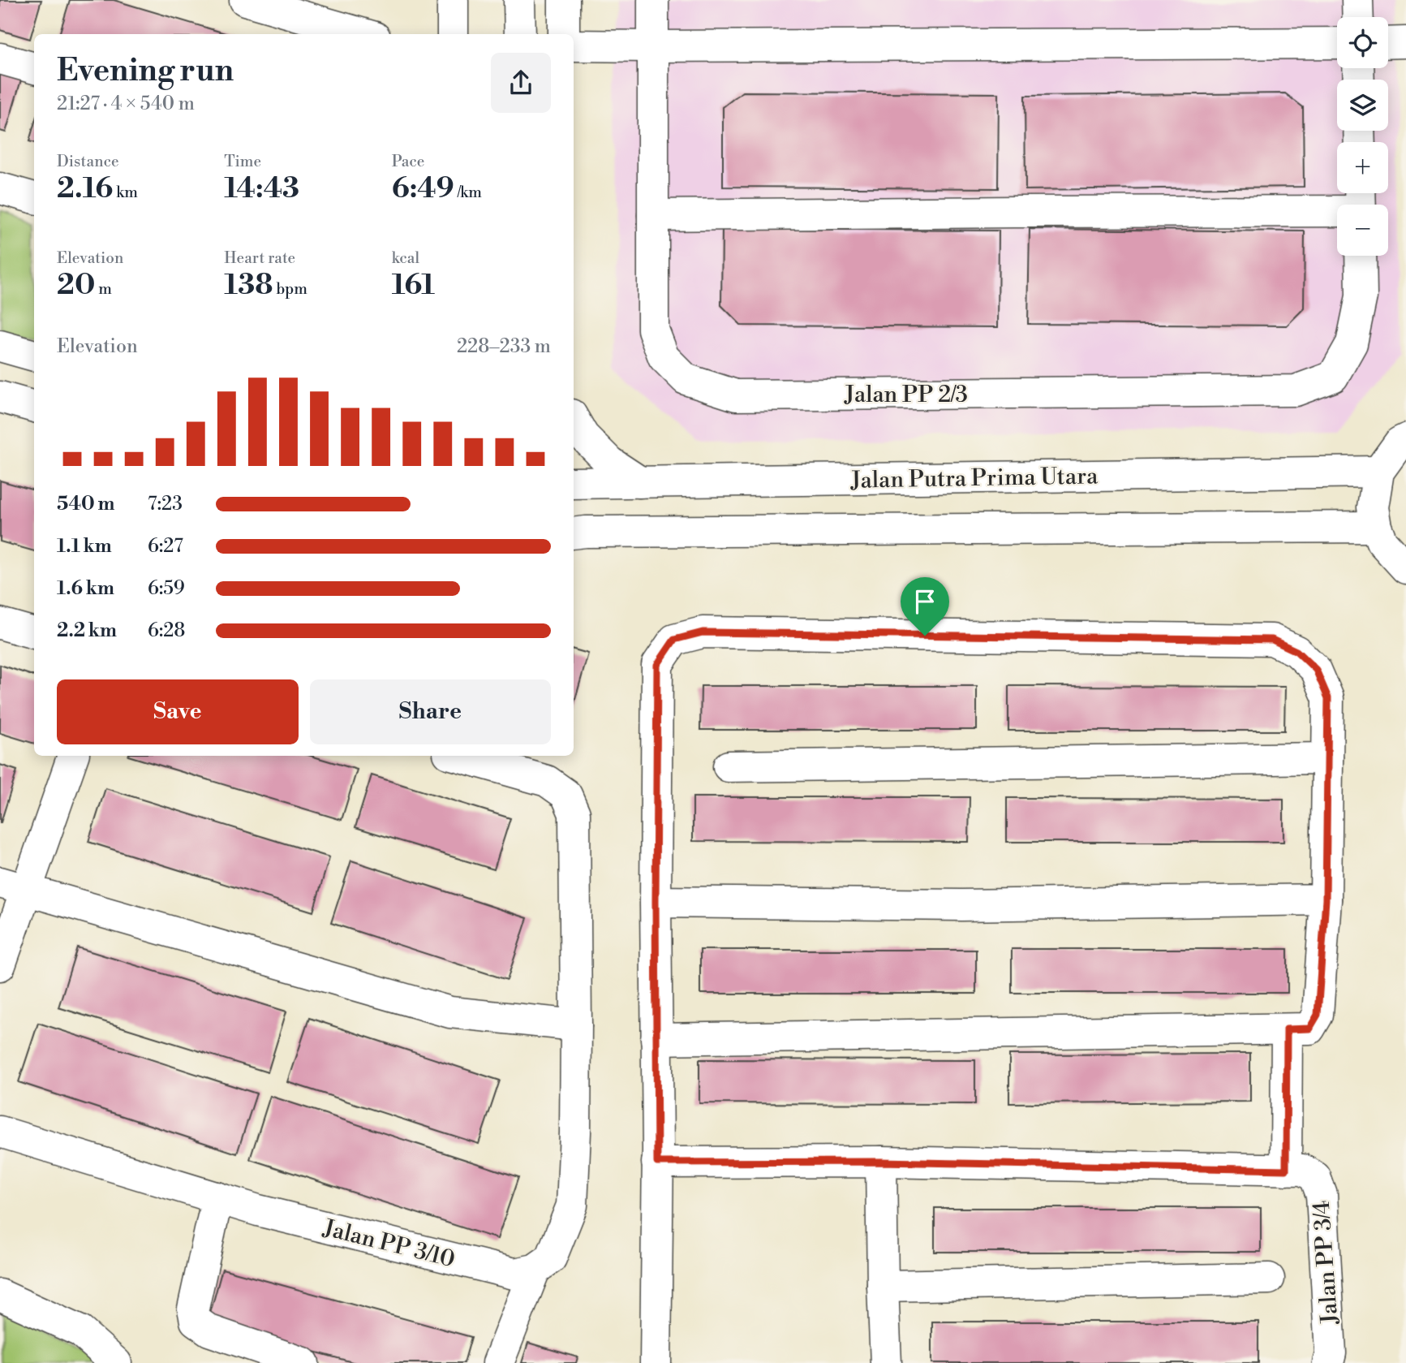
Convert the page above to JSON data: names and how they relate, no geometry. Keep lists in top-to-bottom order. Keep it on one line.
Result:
{"streets":{"street":["Jalan PP 2/3","Jalan Putra Prima Utara","Jalan PP 3/10","Jalan PP 3/4"]},"page":{"map_buttons":["+","−"],"heading":["Evening run","21:27 · 4 × 540 m"],"stats":[["Distance","2.16 km"],["Time","14:43"],["Pace","6:49 /km"],["Elevation","20 m"],["Heart rate","138 bpm"],["kcal","161"]],"chart":["Elevation","228–233 m"],"list":[{"name":"540 m","note":"7:23"},{"name":"1.1 km","note":"6:27"},{"name":"1.6 km","note":"6:59"},{"name":"2.2 km","note":"6:28"}],"buttons":["Save","Share"]}}
